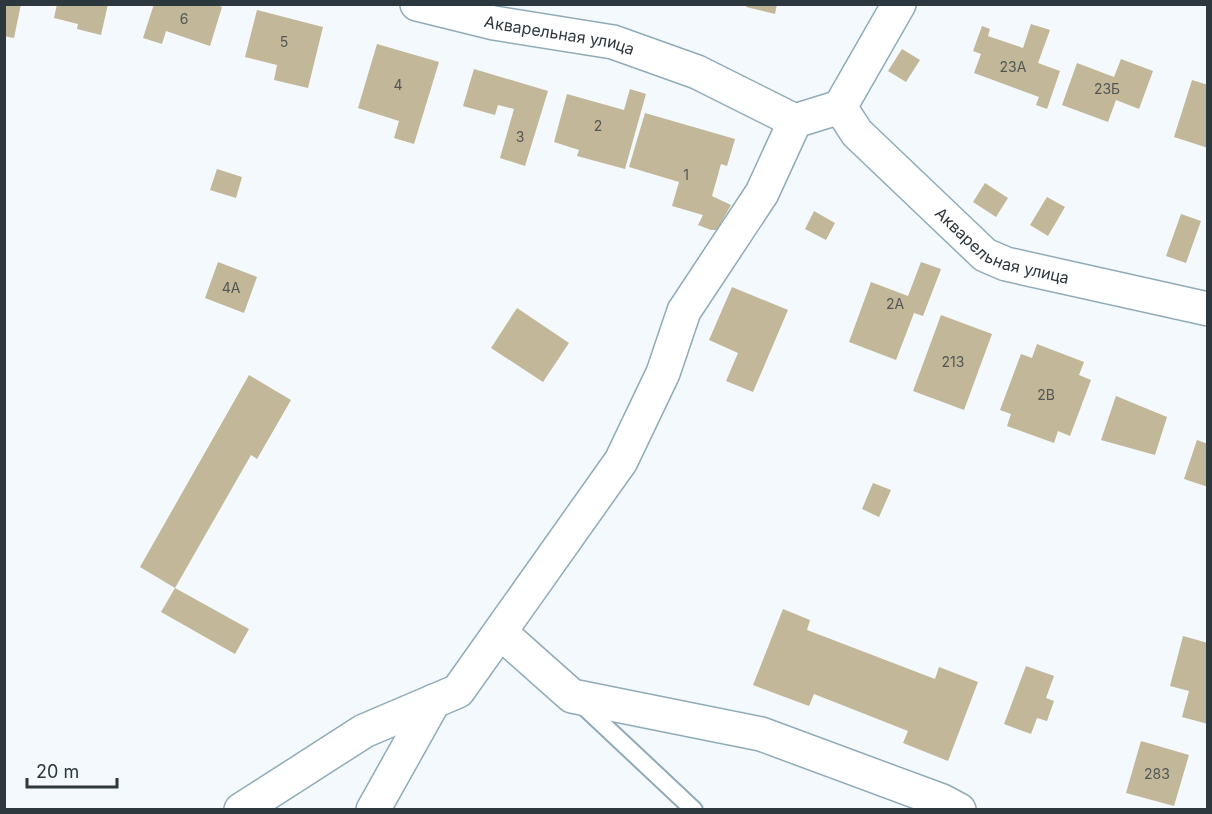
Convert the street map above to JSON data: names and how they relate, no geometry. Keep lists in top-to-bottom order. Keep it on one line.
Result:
{"streets":{"street":["Акварельная улица"]},"house_numbers":["6","5","23А","4","23Б","2","3","1","4А","2А","213","2В","283"],"scale_bar":"20 m"}
